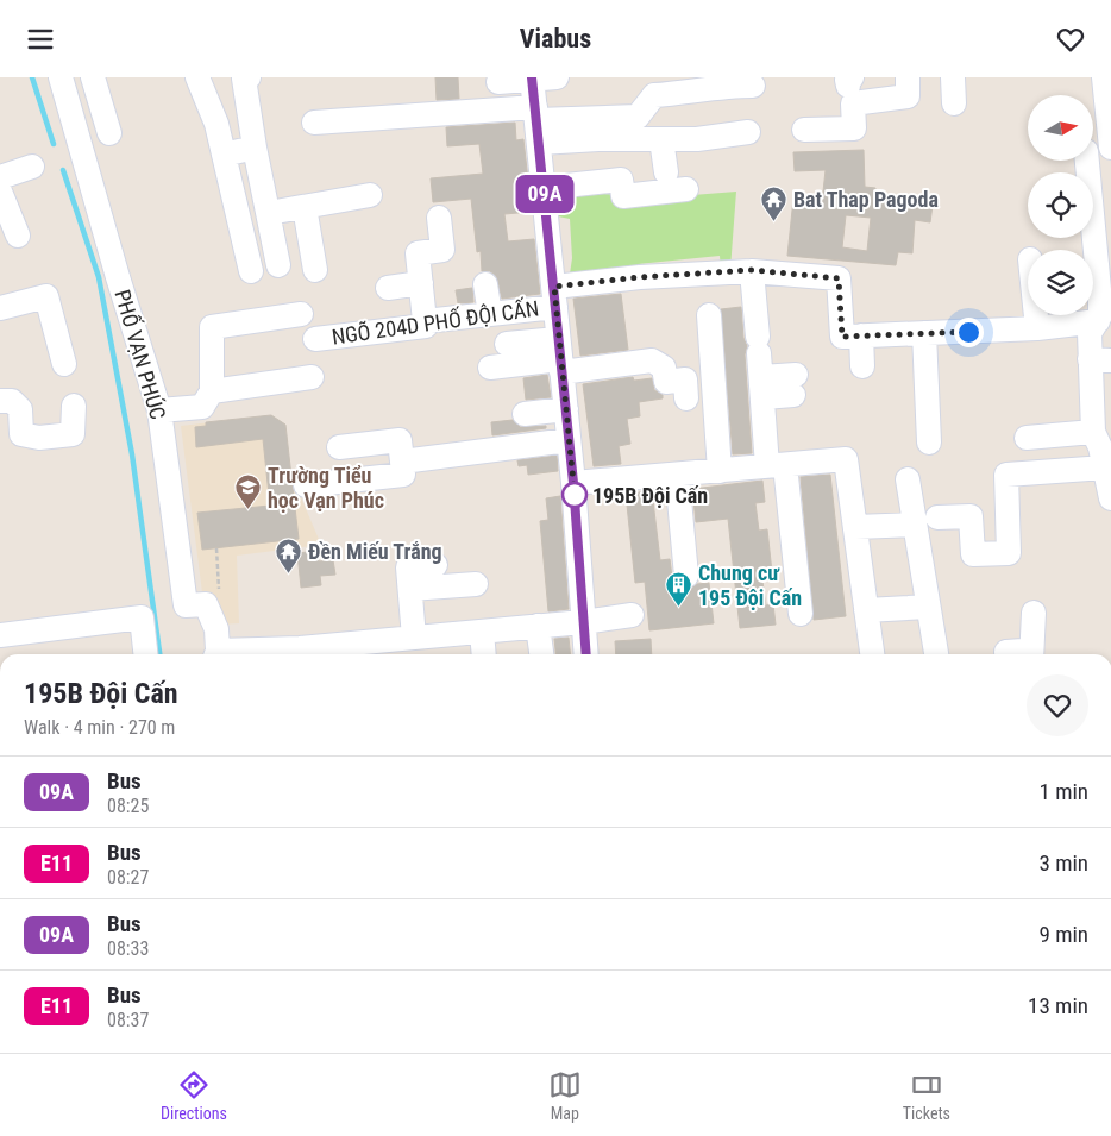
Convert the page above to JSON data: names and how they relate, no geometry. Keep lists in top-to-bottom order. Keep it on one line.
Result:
{"streets":{"street":["NGÕ 204D PHỐ ĐỘI CẤN","PHỐ VẠN PHÚC"]},"places":{"temple":["Bat Thap Pagoda","Đền Miếu Trắng"],"other":["195B Đội Cấn"],"school or university":["Trường Tiểu học Vạn Phúc"],"building":["Chung cư 195 Đội Cấn"]},"lines":["bus line 09A"],"north":"right","page":{"header":"Viabus","on_map":"09A","heading":["195B Đội Cấn","Walk · 4 min · 270 m"],"list":[{"mark":"09A","name":"Bus","note":"08:25","value":"1 min"},{"mark":"E11","name":"Bus","note":"08:27","value":"3 min"},{"mark":"09A","name":"Bus","note":"08:33","value":"9 min"},{"mark":"E11","name":"Bus","note":"08:37","value":"13 min"}],"tabs":["Directions","Map","Tickets"]}}
